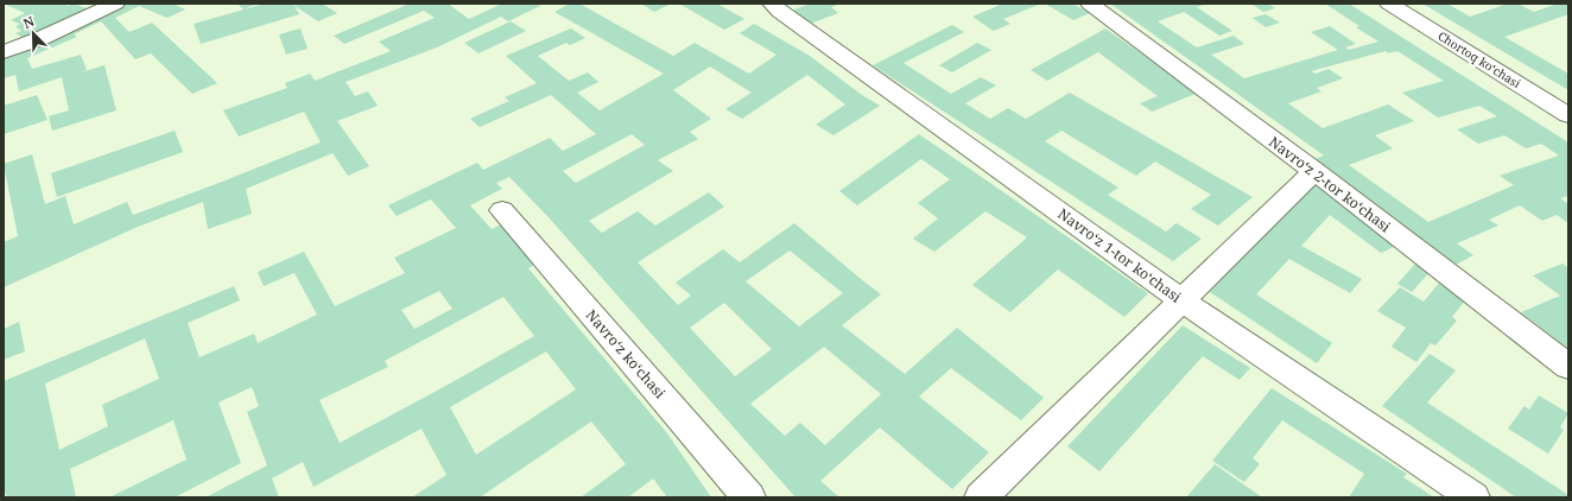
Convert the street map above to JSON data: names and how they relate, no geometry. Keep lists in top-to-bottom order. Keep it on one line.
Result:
{"streets":{"street":["Chortoq koʻchasi","Navroʻz 2-tor koʻchasi","Navroʻz 1-tor koʻchasi","Navroʻz koʻchasi"]},"north":"top left"}
